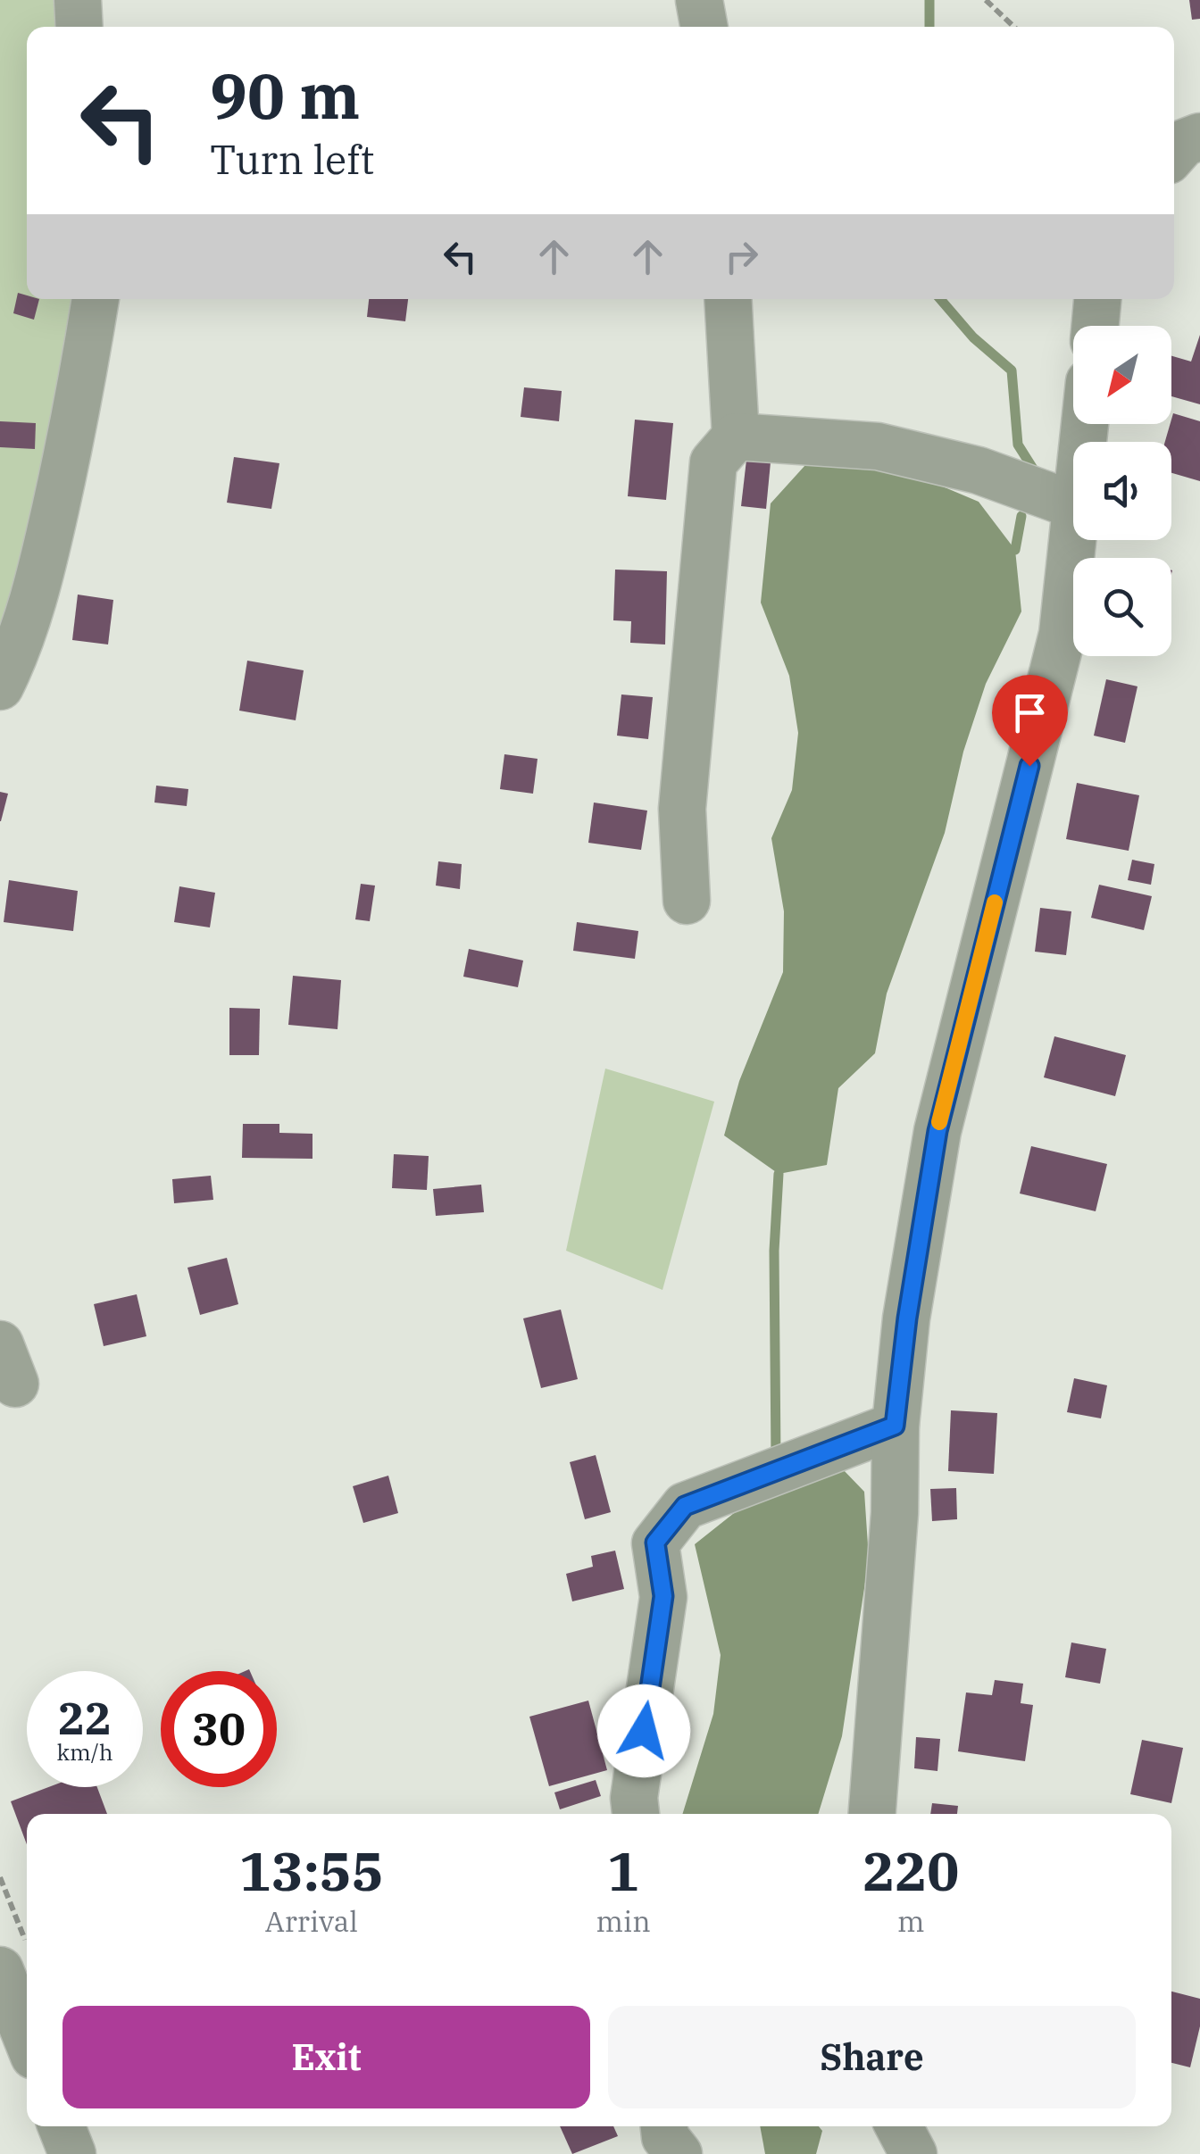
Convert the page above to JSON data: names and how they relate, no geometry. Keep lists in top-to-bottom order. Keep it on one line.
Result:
{"north":"bottom left","page":{"turn":["90 m","Turn left"],"speed":"22 km/h","limit":"30","eta":["13:55","Arrival","1","min","220","m"],"buttons":["Exit","Share"]}}
